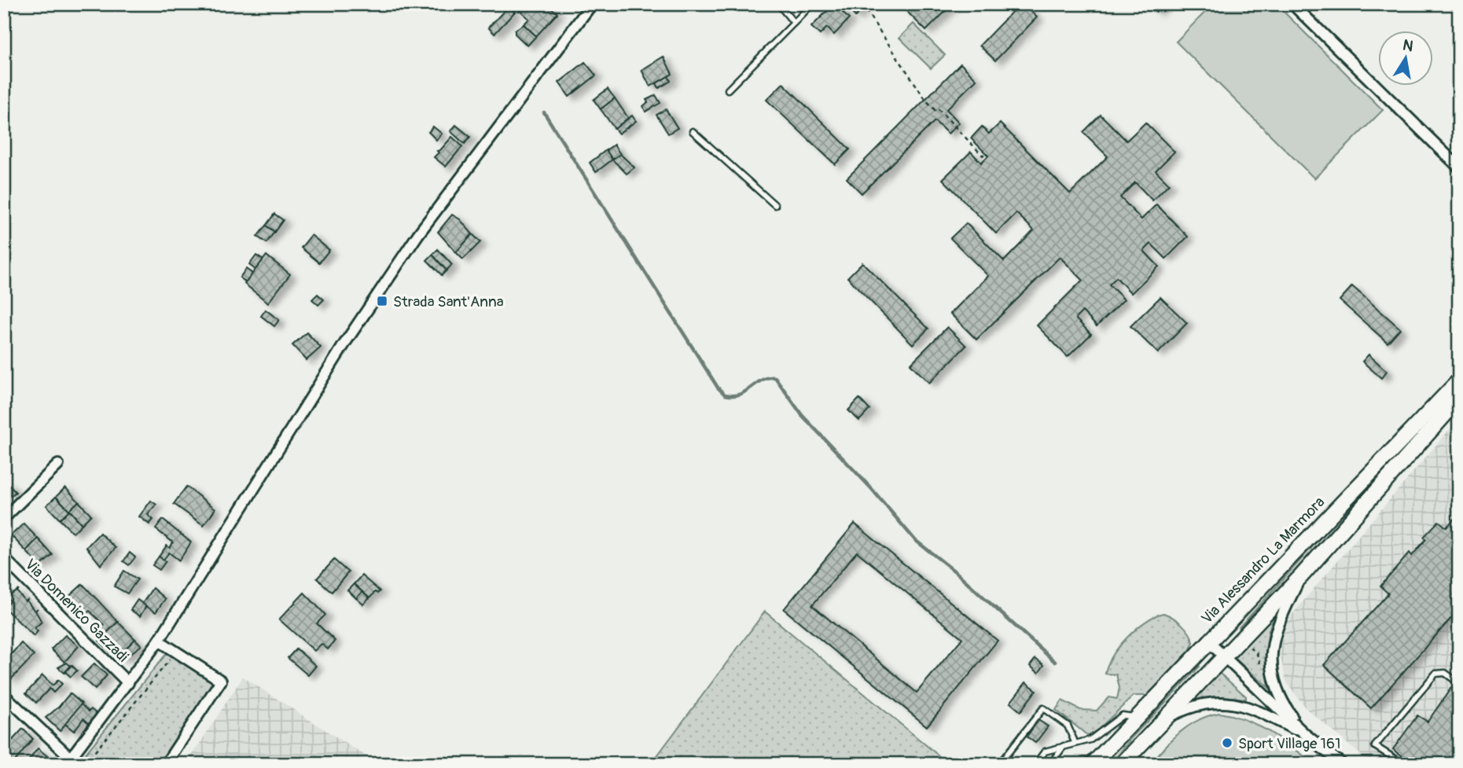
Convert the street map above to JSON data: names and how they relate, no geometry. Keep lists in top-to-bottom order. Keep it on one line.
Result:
{"streets":{"main road":["Via Alessandro La Marmora"],"street":["Via Domenico Gazzadi"]},"places":{"transit":["Strada Sant'Anna"],"other":["Sport Village 161"]},"north":"top"}
